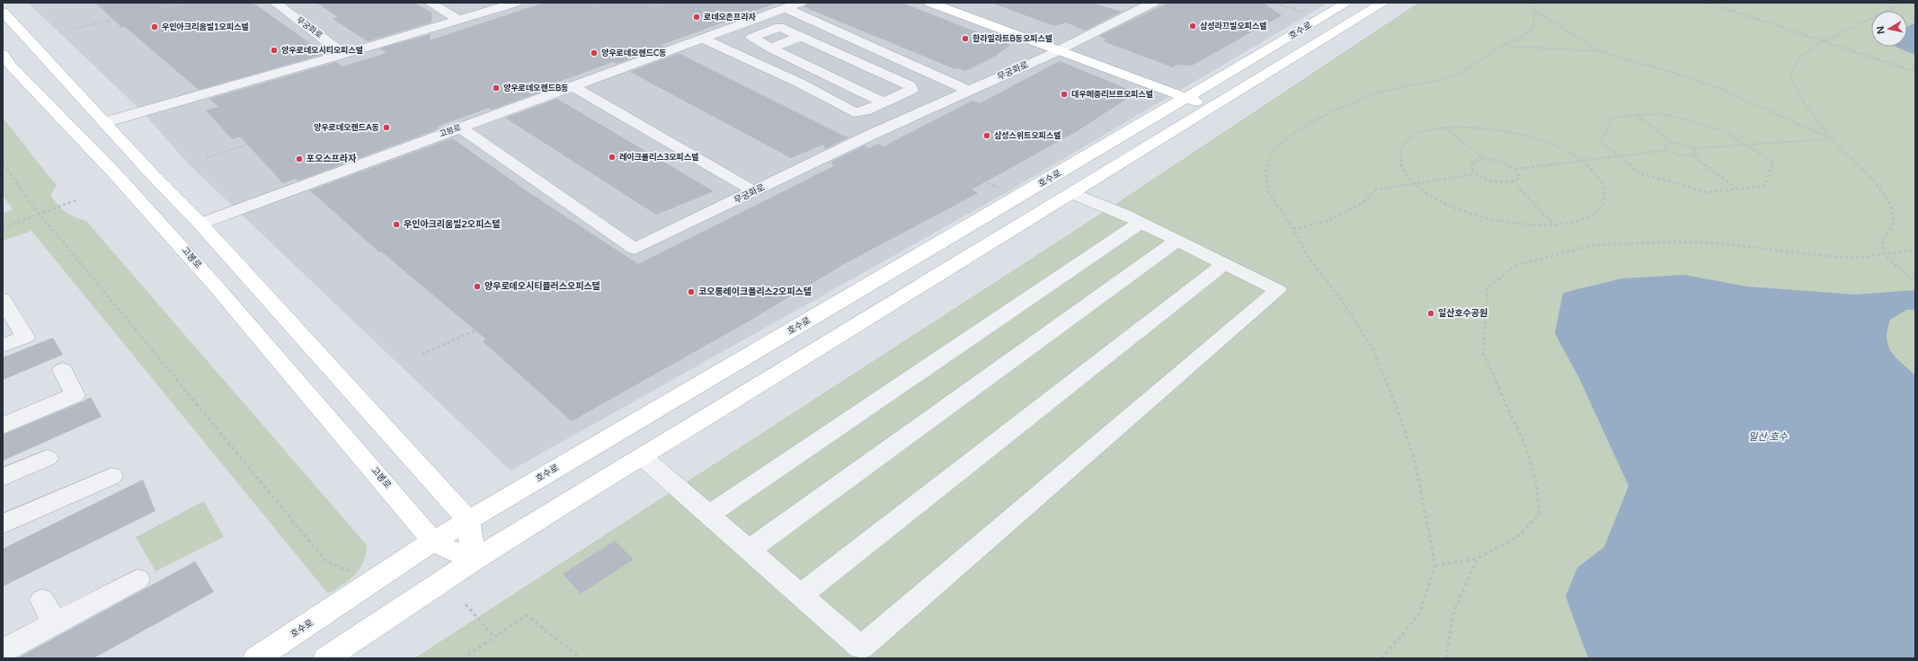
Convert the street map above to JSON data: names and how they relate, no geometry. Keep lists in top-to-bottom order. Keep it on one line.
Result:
{"streets":{"main road":["호수로","고봉로"],"street":["무궁화로"]},"crossings":[["무궁화로","고봉로"],["호수로","고봉로"]],"water":["일산 호수"],"places":["로데오존프라자","삼성라끄빌오피스텔","우인아크리움빌1오피스텔","한라밀라트B동오피스텔","양우로데오시티오피스텔","양우로데오랜드C동","양우로데오랜드B동","대우메종리브르오피스텔","양우로데오랜드A동","삼성스위트오피스텔","레이크폴리스3오피스텔","포오스프라자","우인아크리움빌2오피스텔","양우로데오시티플러스오피스텔","코오롱레이크폴리스2오피스텔","일산호수공원"],"north":"left"}
